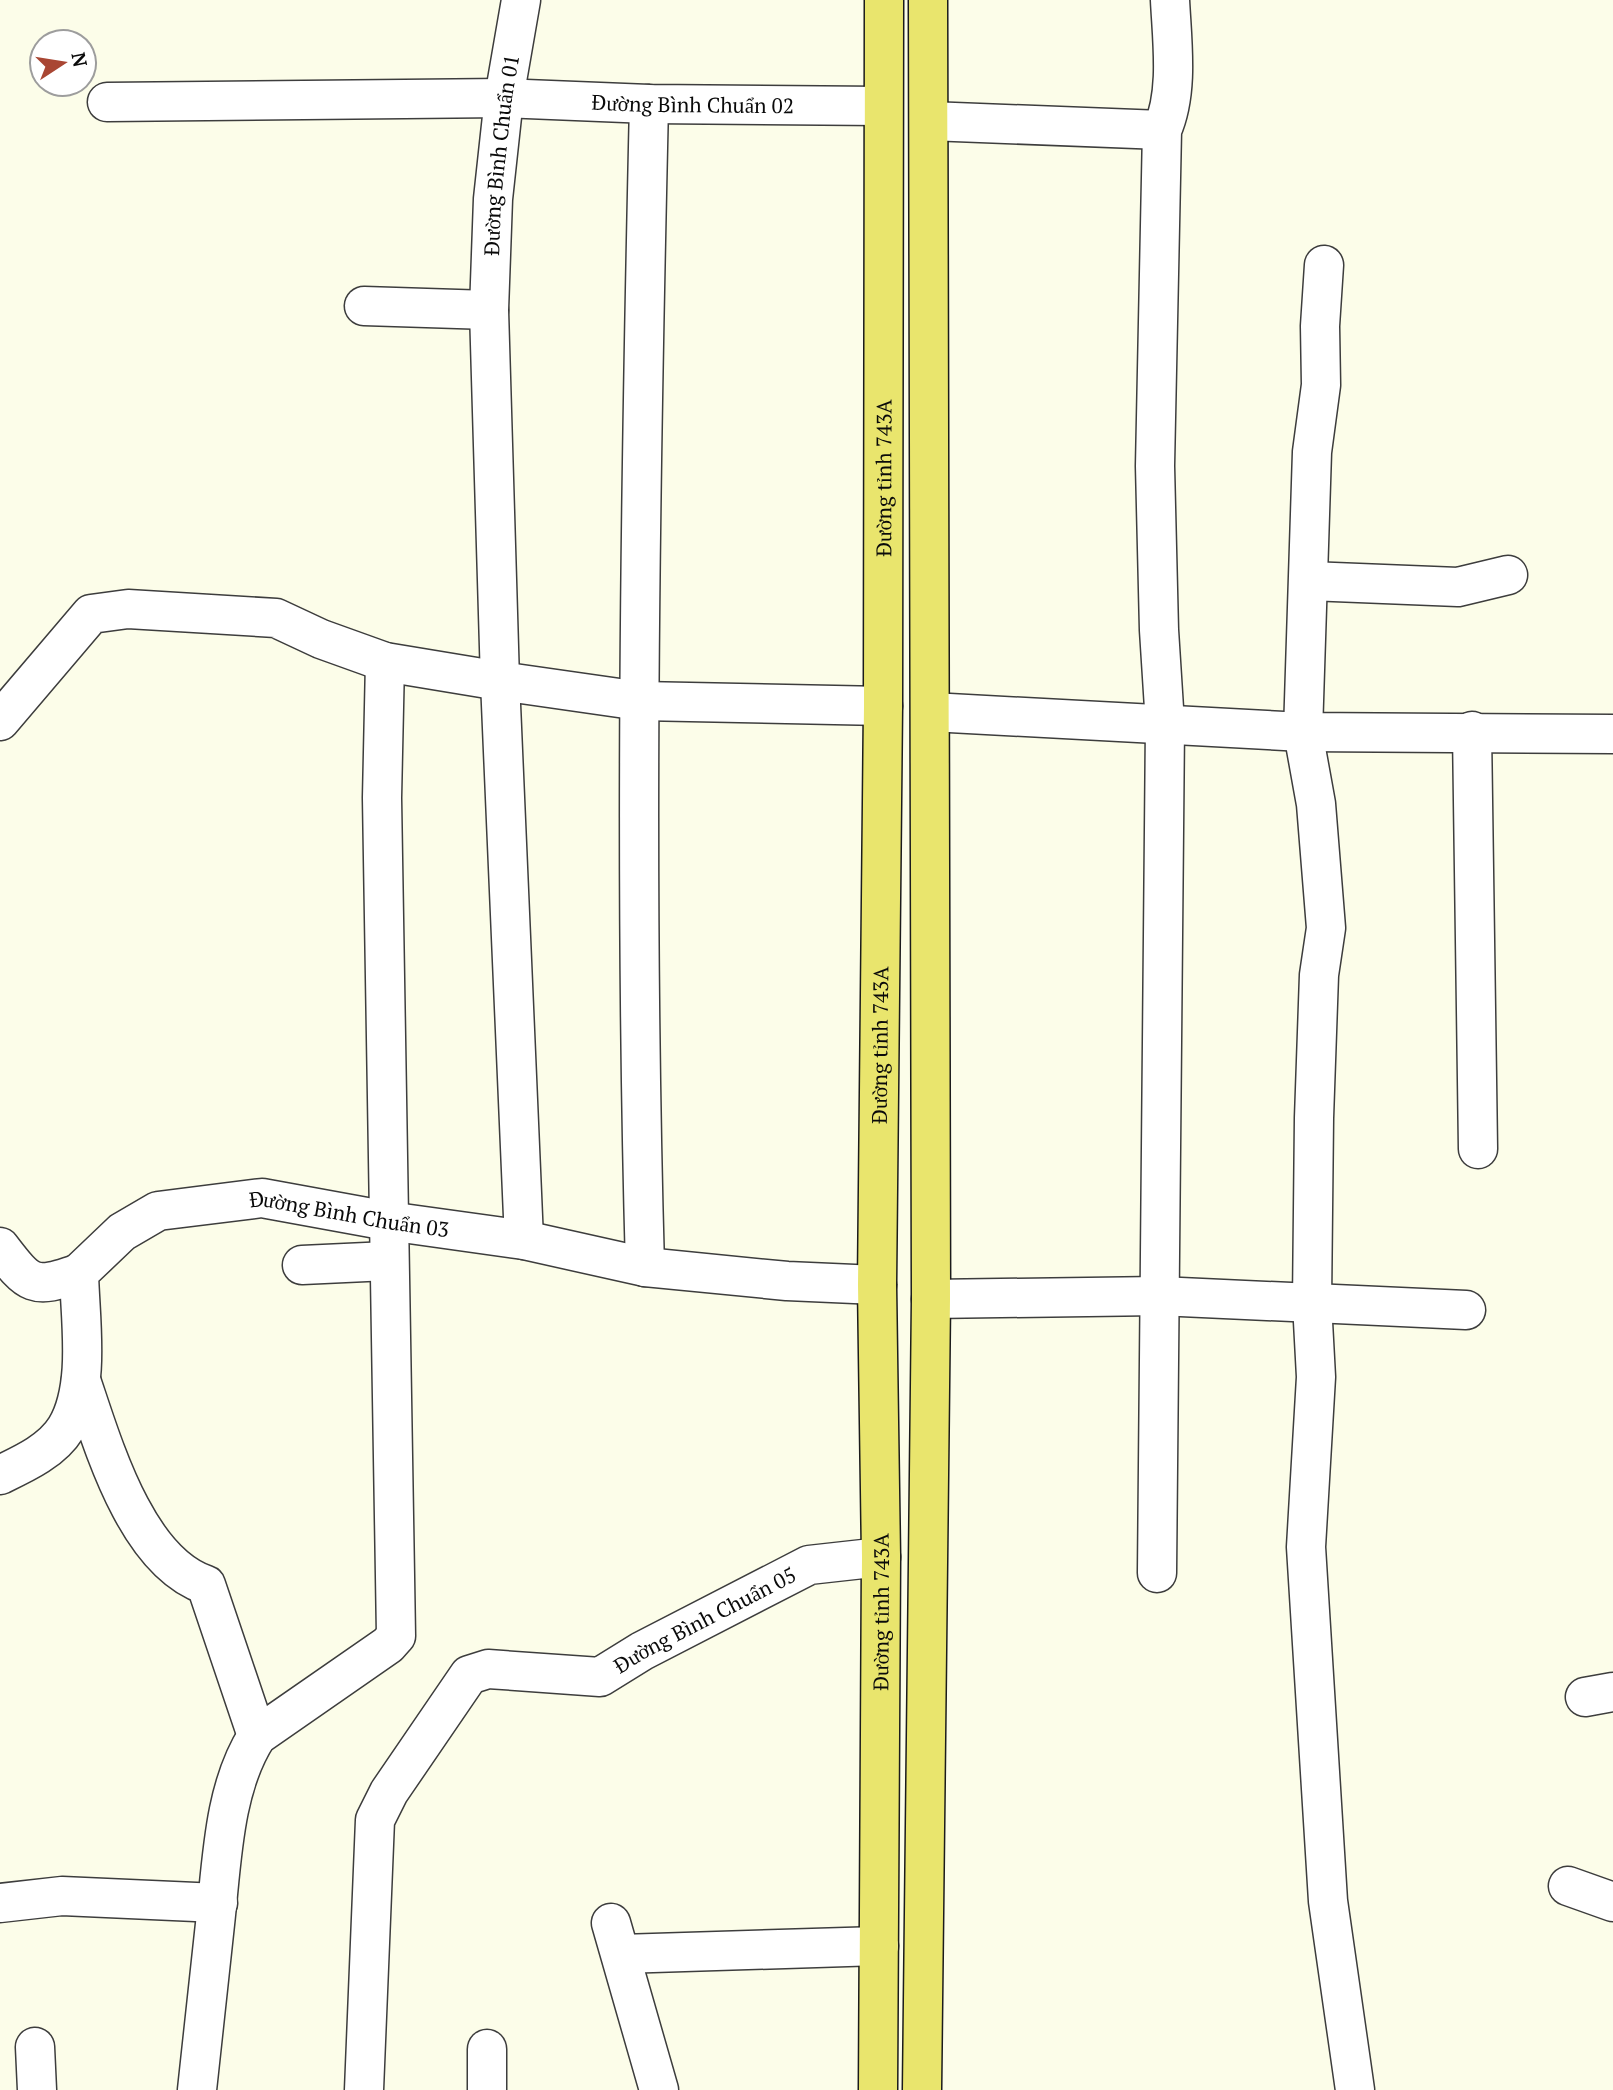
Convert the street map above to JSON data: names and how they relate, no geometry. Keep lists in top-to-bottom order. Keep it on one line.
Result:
{"streets":{"main road":["Đường tỉnh 743A"],"street":["Đường Bình Chuẩn 02","Đường Bình Chuẩn 01","Đường Bình Chuẩn 03","Đường Bình Chuẩn 05"]},"crossings":[["Đường Bình Chuẩn 02","Đường Bình Chuẩn 01"],["Đường Bình Chuẩn 02","Đường tỉnh 743A"],["Đường Bình Chuẩn 01","Đường Bình Chuẩn 03"],["Đường tỉnh 743A","Đường Bình Chuẩn 03"],["Đường tỉnh 743A","Đường Bình Chuẩn 05"]],"north":"right"}
